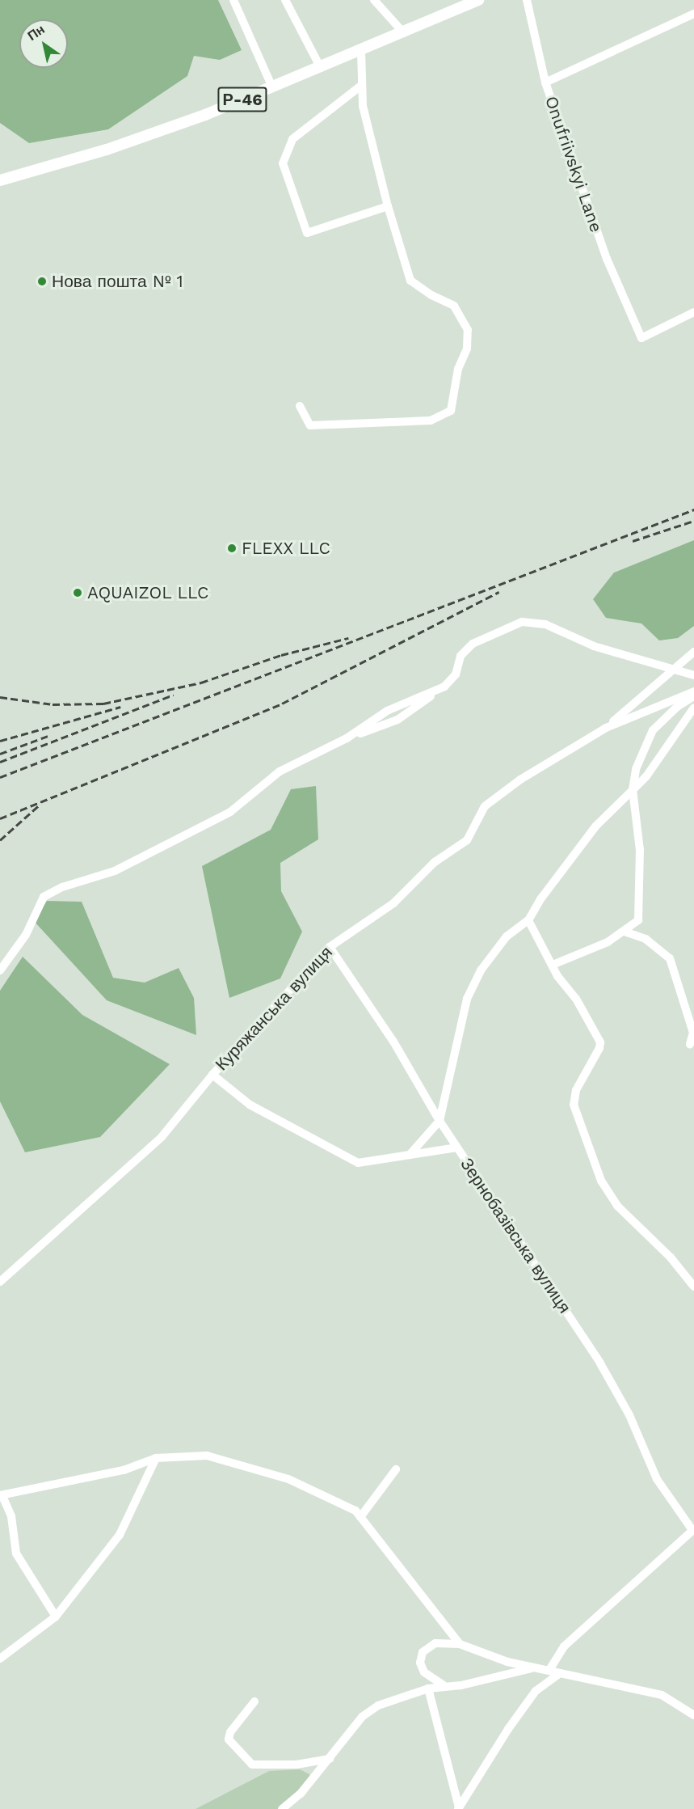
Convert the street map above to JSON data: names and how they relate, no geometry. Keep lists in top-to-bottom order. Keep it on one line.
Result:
{"streets":{"main road":["Р-46"],"street":["Onufriivskyi Lane","Куряжанська вулиця","Зернобазівська вулиця"]},"crossings":[["Куряжанська вулиця","Зернобазівська вулиця"]],"places":["Нова пошта № 1","FLEXX LLC","AQUAIZOL LLC"],"north":"top left"}
